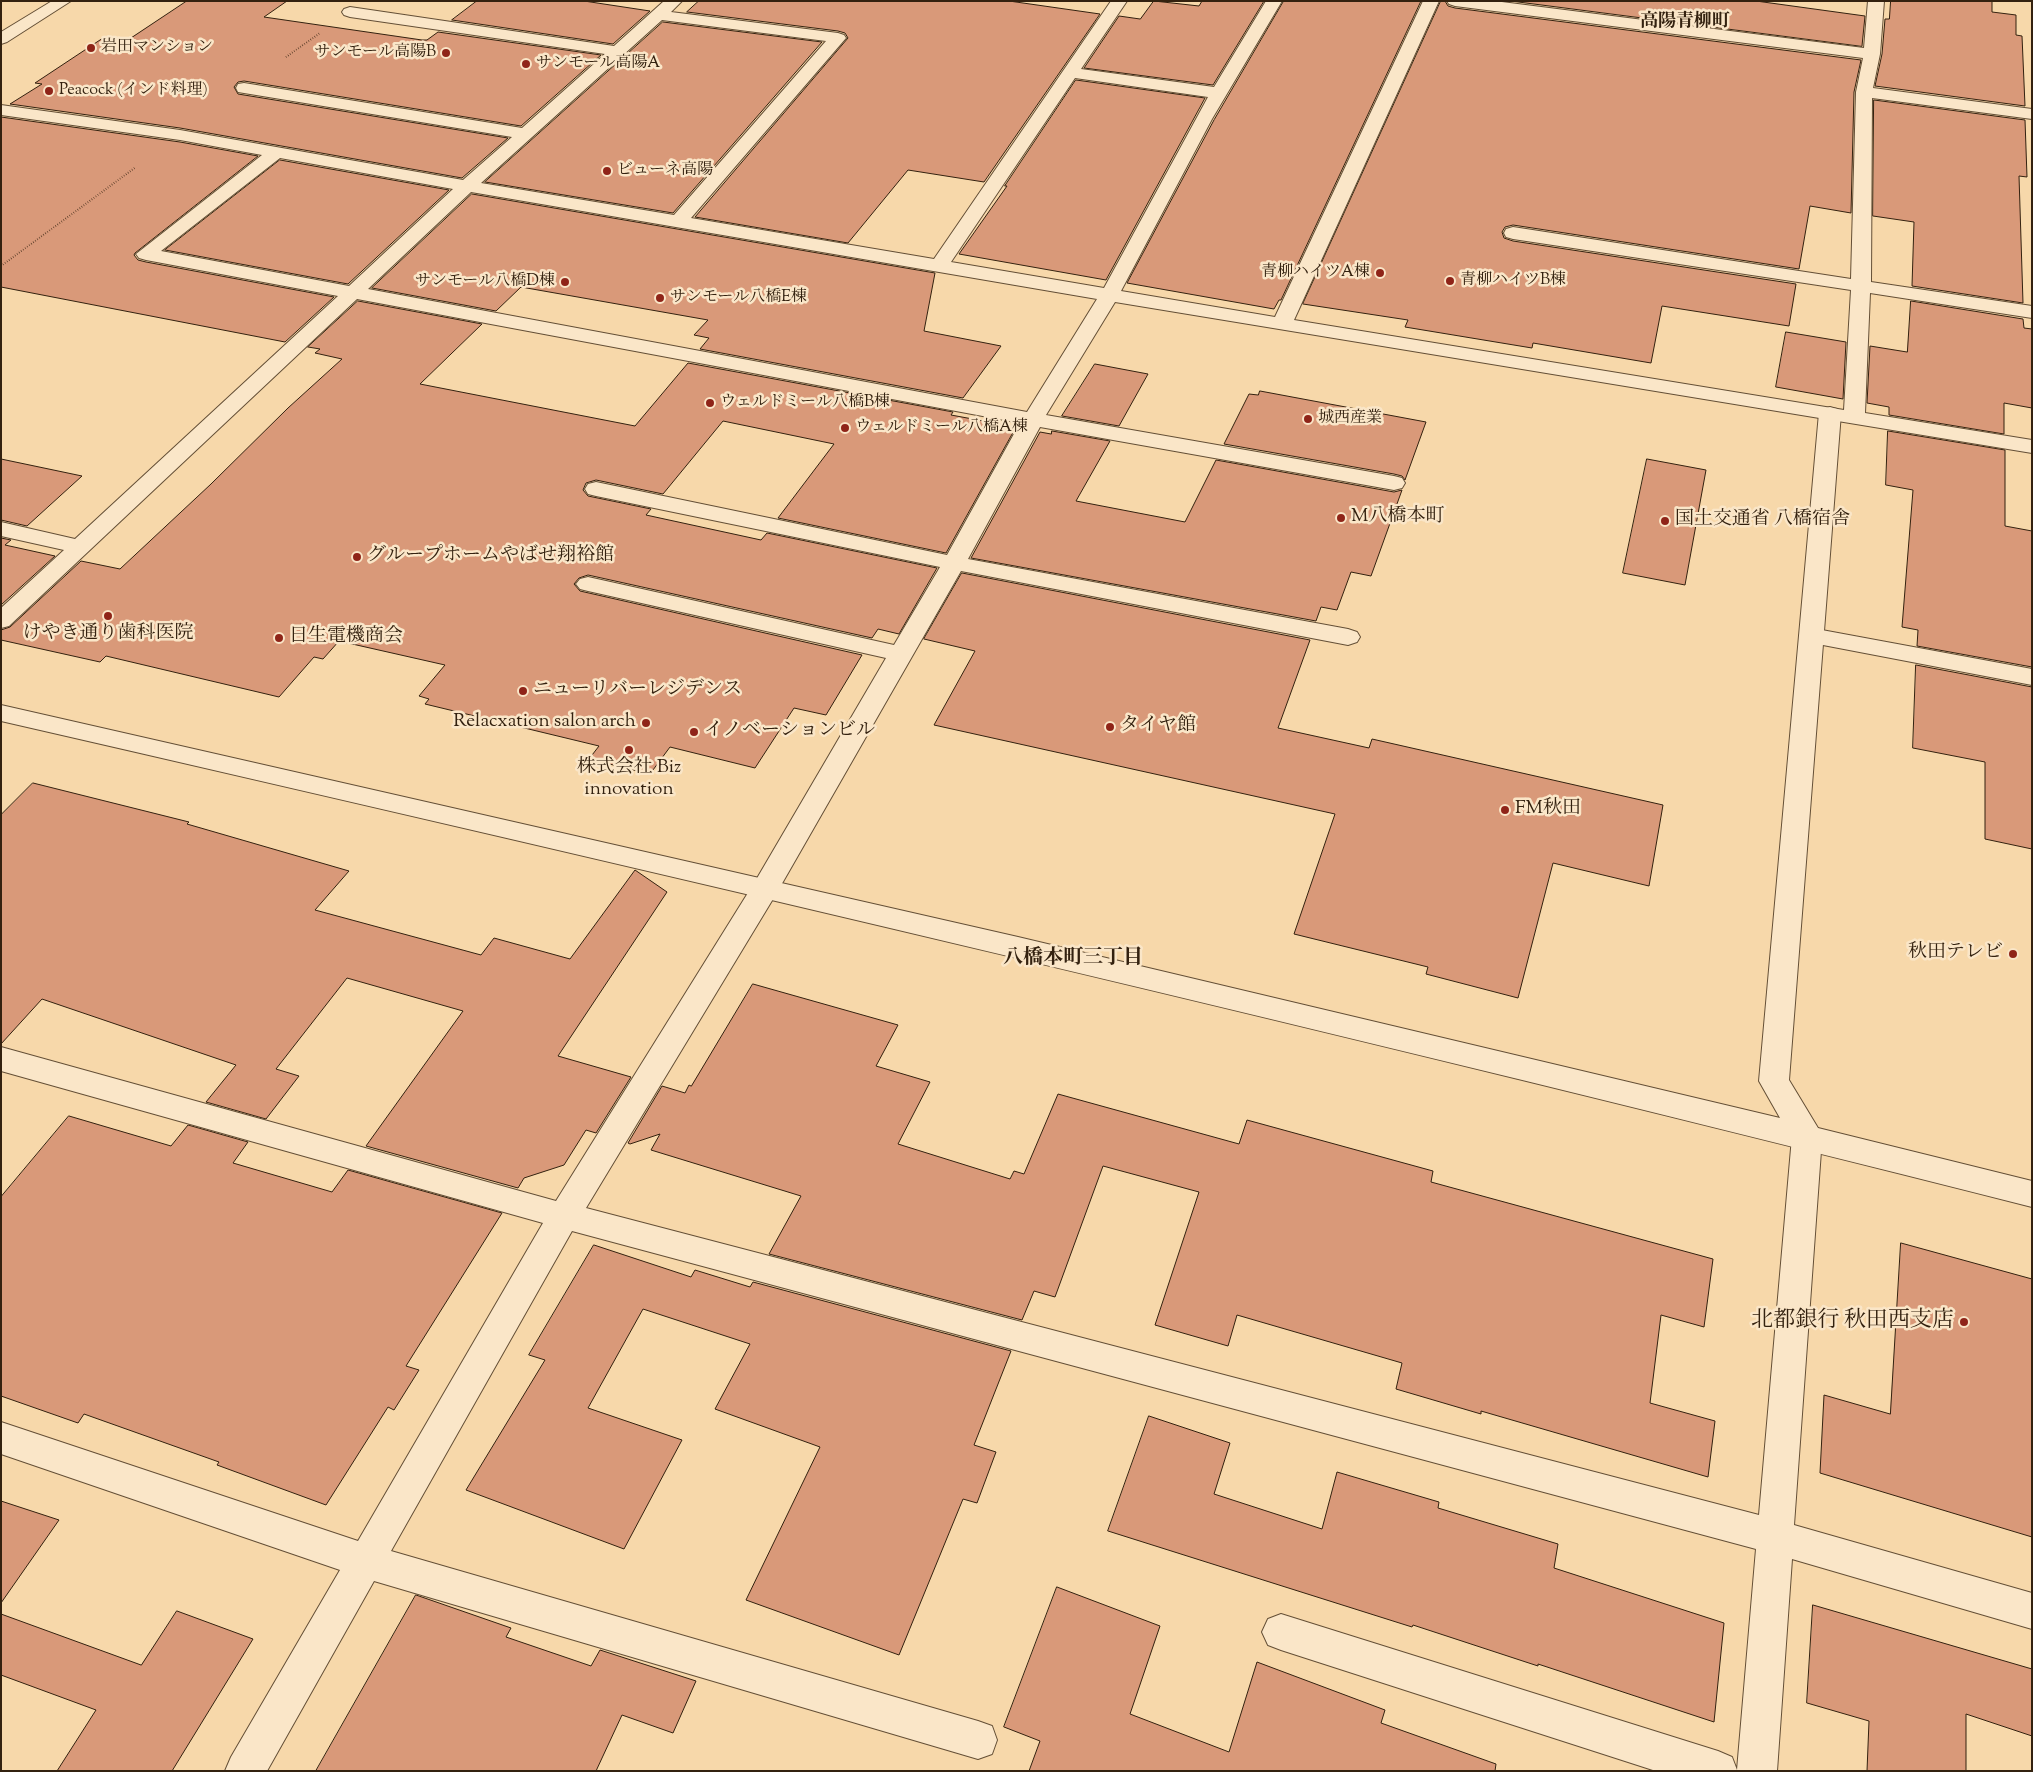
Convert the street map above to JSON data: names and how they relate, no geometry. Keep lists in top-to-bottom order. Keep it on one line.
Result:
{"districts":["高陽青柳町","八橋本町三丁目"],"places":["岩田マンション","サンモール高陽B","サンモール高陽A","Peacock (インド料理)","ビューネ高陽","青柳ハイツA棟","青柳ハイツB棟","サンモール八橋D棟","サンモール八橋E棟","ウェルドミール八橋B棟","城西産業","ウェルドミール八橋A棟","M八橋本町","国土交通省 八橋宿舎","グループホームやばせ翔裕館","けやき通り歯科医院","日生電機商会","ニューリバーレジデンス","Relacxation salon arch","タイヤ館","イノベーションビル","株式会社 Biz innovation","FM秋田","秋田テレビ","北都銀行 秋田西支店"]}
